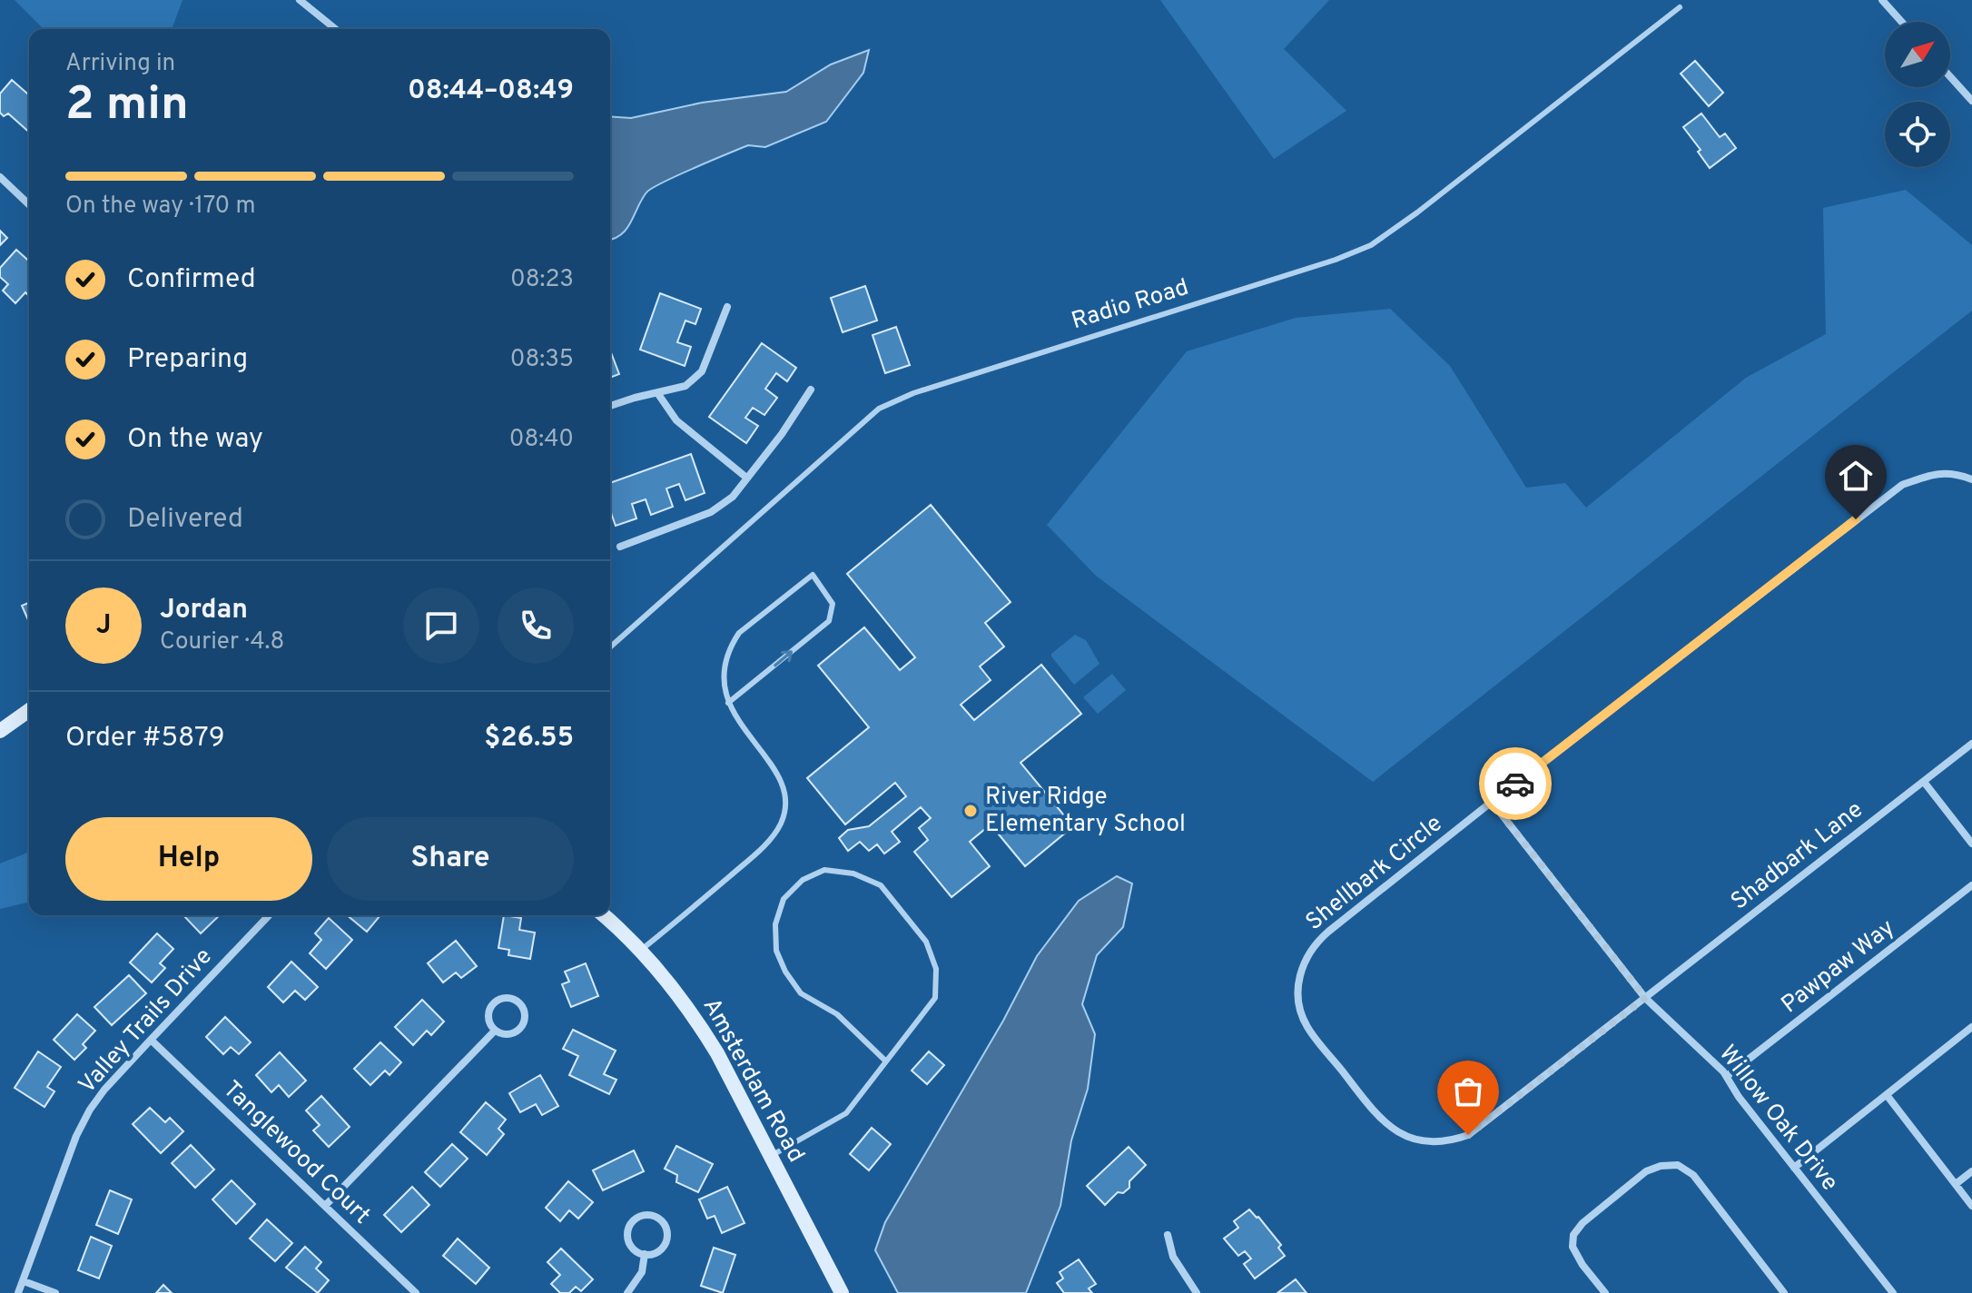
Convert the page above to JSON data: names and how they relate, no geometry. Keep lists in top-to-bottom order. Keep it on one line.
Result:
{"streets":{"main road":["Amsterdam Road"],"street":["Shadbark Lane","Shellbark Circle","Pawpaw Way","Valley Trails Drive","Willow Oak Drive","Tanglewood Court"],"lane":["Radio Road"]},"crossings":[["Shadbark Lane","Shellbark Circle"],["Shadbark Lane","Willow Oak Drive"],["Shellbark Circle","Willow Oak Drive"],["Pawpaw Way","Willow Oak Drive"],["Valley Trails Drive","Tanglewood Court"]],"places":["River Ridge Elementary School"],"north":"top right","page":{"heading":["2 min","Arriving in","08:44–08:49"],"panel":["Jordan","Courier · 4.8","Order #5879","$26.55"],"bar":"On the way · 170 m","list":[["Confirmed","08:23"],["Preparing","08:35"],["On the way","08:40"],"Delivered"],"round":"J","buttons":["Help","Share"]}}
